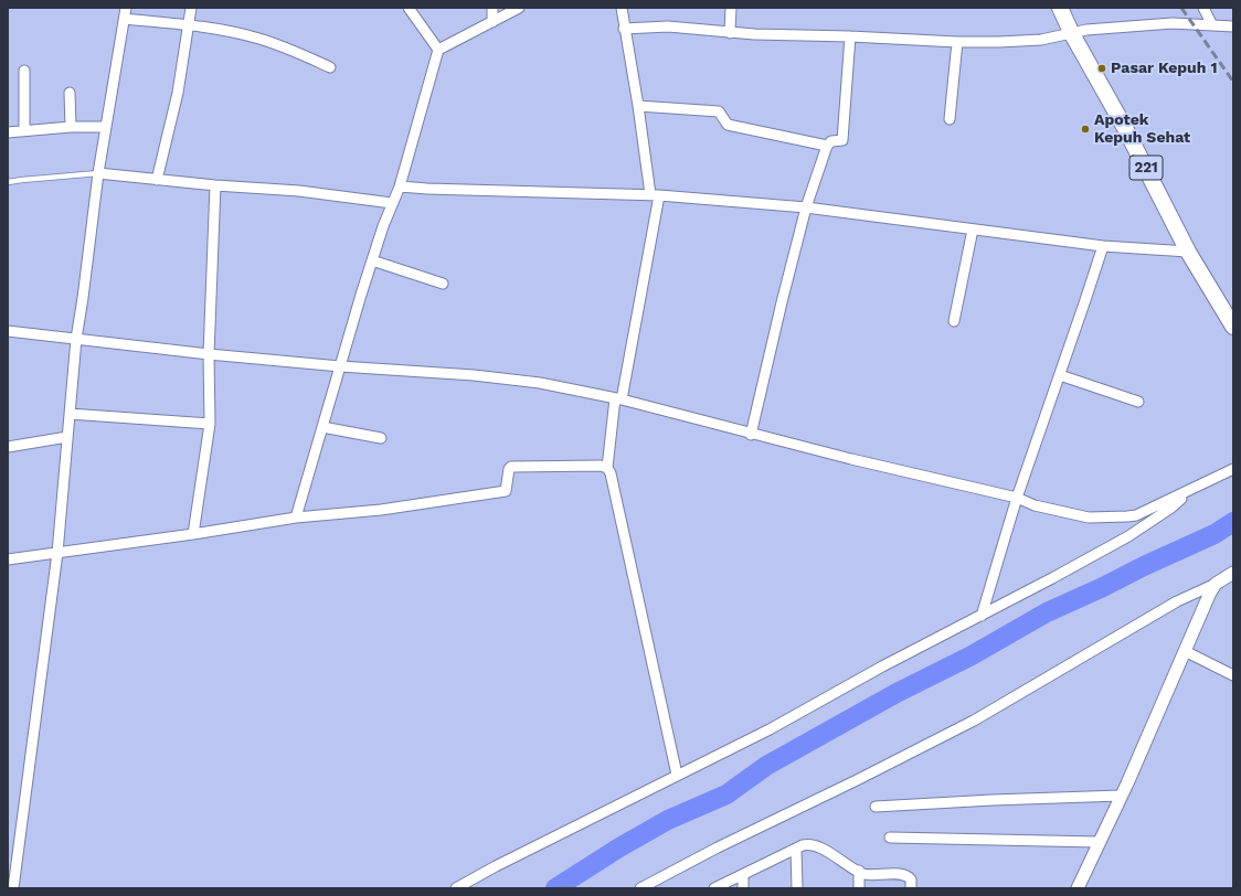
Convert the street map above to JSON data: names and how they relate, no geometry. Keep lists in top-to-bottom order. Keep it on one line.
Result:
{"streets":{"main road":["221"]},"places":["Pasar Kepuh 1","Apotek Kepuh Sehat"]}
